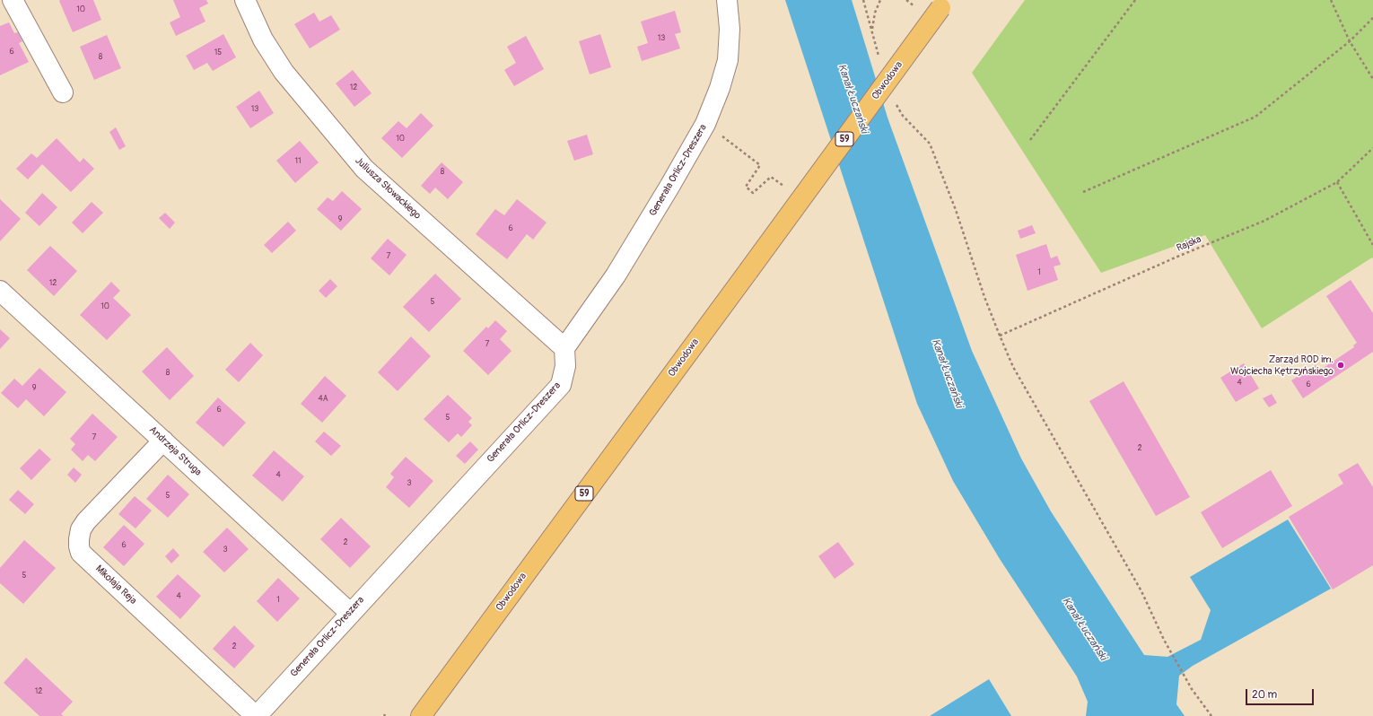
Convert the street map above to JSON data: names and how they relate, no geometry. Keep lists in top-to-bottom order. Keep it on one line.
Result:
{"streets":{"main road":["Obwodowa","59"],"street":["Generała Orlicz-Dreszera","Juliusza Słowackiego","Andrzeja Struga","Mikołaja Reja"],"path":["Rajska"]},"crossings":[["Generała Orlicz-Dreszera","Juliusza Słowackiego"],["Generała Orlicz-Dreszera","Andrzeja Struga"],["Generała Orlicz-Dreszera","Mikołaja Reja"],["Andrzeja Struga","Mikołaja Reja"]],"water":["Kanał Łuczański"],"places":["Zarząd ROD im. Wojciecha Kętrzyńskiego"],"house_numbers":["10","13","6","15","8","12","13","10","11","8","9","6","7","1","12","5","10","7","8","4","6","9","4A","6","5","7","2","4","3","5","2","6","3","5","4","1","2","12"],"scale_bar":"20 m"}
